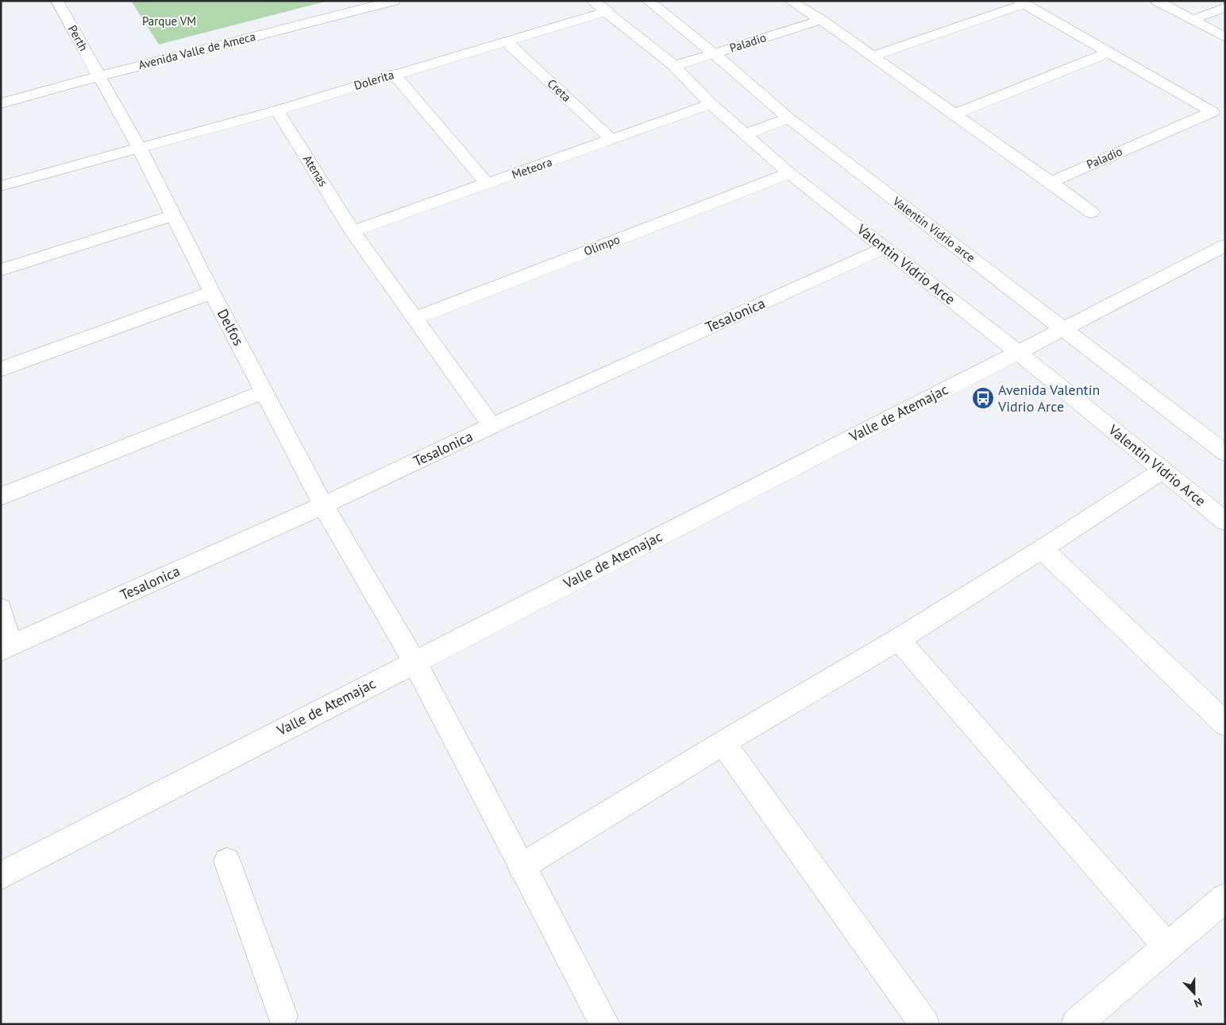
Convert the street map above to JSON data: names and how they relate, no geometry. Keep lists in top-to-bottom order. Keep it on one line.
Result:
{"streets":{"street":["Perth","Paladio","Avenida Valle de Ameca","Dolerita","Creta","Meteora","Atenas","Valentin Vidrio arce","Olimpo","Valentin Vidrio Arce","Tesalonica","Delfos","Valle de Atemajac"]},"crossings":[["Perth","Avenida Valle de Ameca"],["Perth","Dolerita"],["Perth","Delfos"],["Paladio","Valentin Vidrio arce"],["Paladio","Valentin Vidrio Arce"],["Dolerita","Creta"],["Dolerita","Atenas"],["Dolerita","Valentin Vidrio Arce"],["Dolerita","Delfos"],["Creta","Meteora"],["Meteora","Atenas"],["Meteora","Valentin Vidrio Arce"],["Atenas","Olimpo"],["Atenas","Tesalonica"],["Valentin Vidrio arce","Valle de Atemajac"],["Olimpo","Valentin Vidrio Arce"],["Valentin Vidrio Arce","Tesalonica"],["Valentin Vidrio Arce","Valle de Atemajac"],["Tesalonica","Delfos"],["Delfos","Valle de Atemajac"]],"parks":["Parque VM"],"places":{"bus stop":["Avenida Valentín Vidrio Arce"]},"north":"bottom"}
